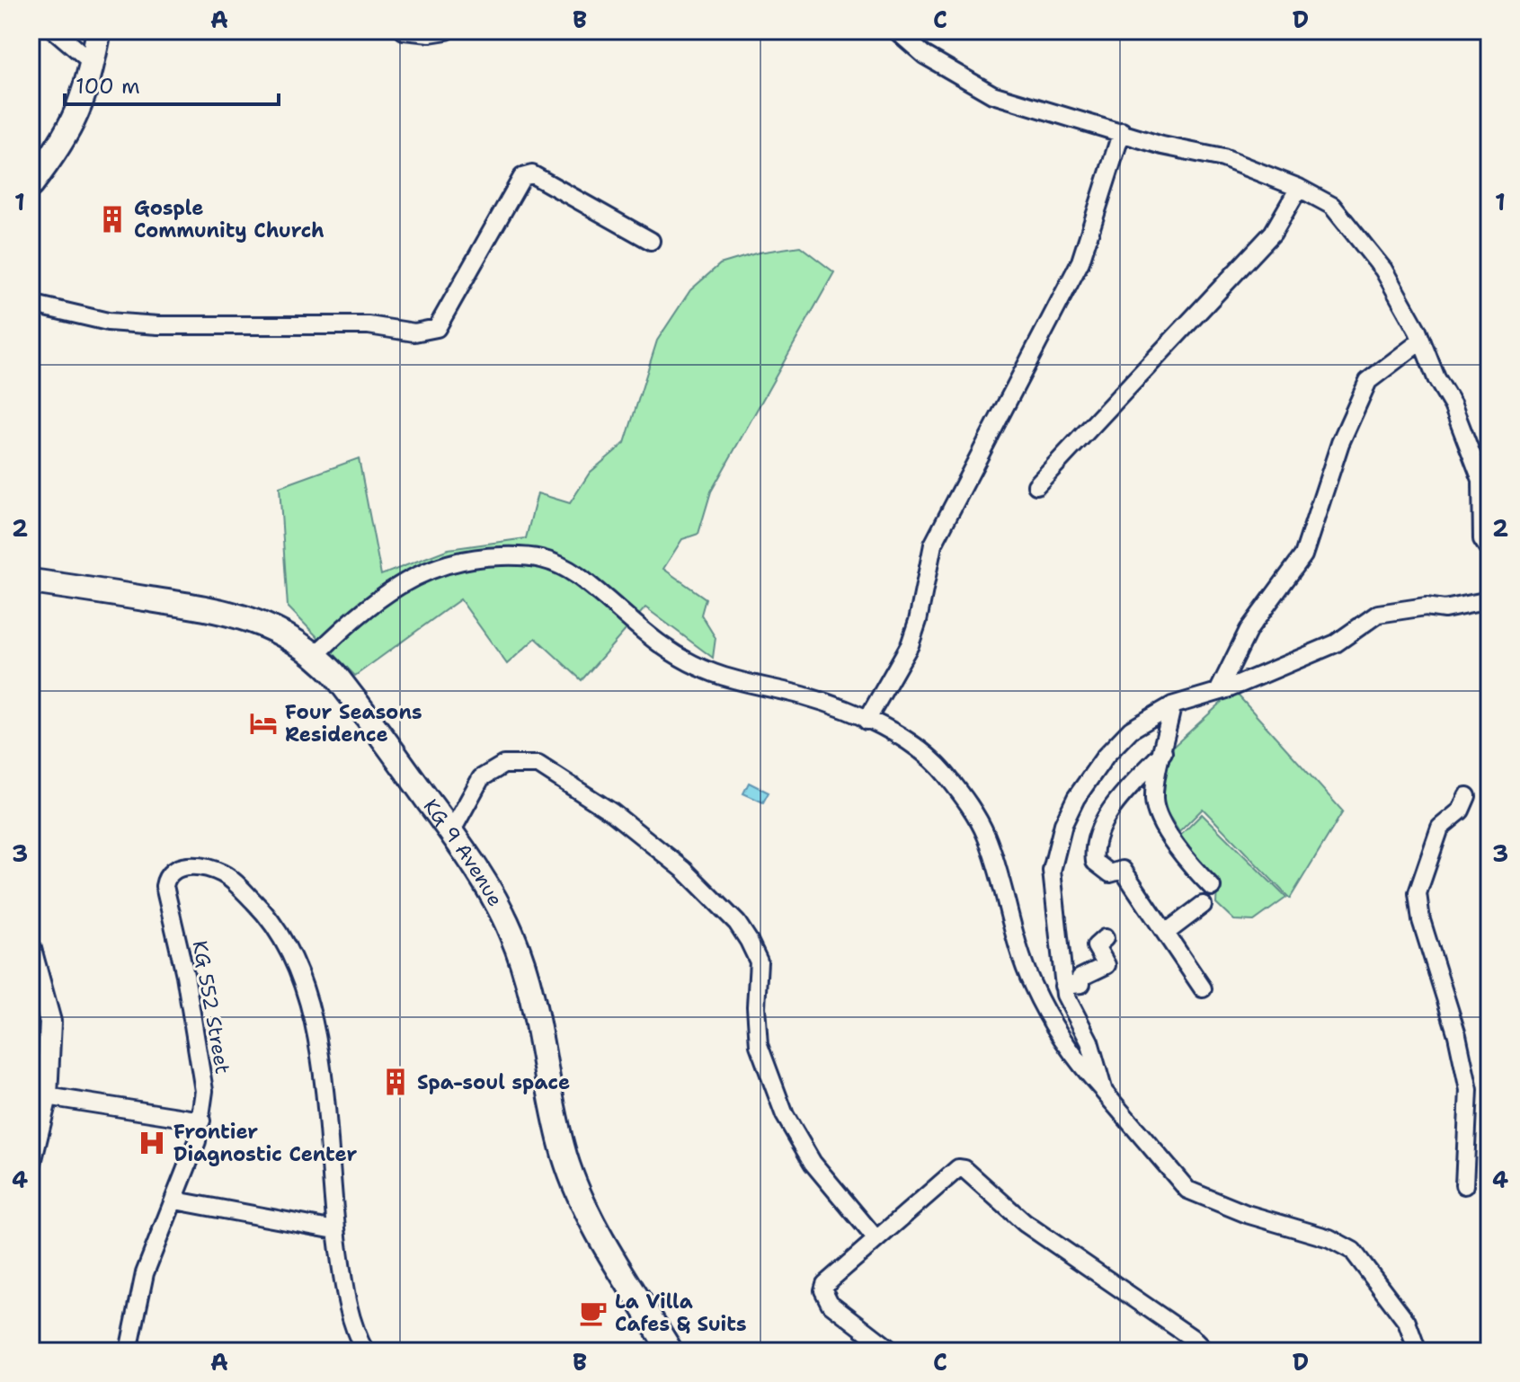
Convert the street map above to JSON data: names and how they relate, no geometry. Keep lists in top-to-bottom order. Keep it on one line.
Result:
{"streets":{"main road":["KG 9 Avenue"],"street":["KG 552 Street"]},"places":{"building":["Gosple Community Church","Spa-soul space"],"hotel":["Four Seasons Residence"],"hospital":["Frontier Diagnostic Center"],"cafe":["La Villa Cafes & Suits"]},"scale_bar":"100 m","grid":{"columns":["A","B","C","D"],"rows":["1","2","3","4"]}}
